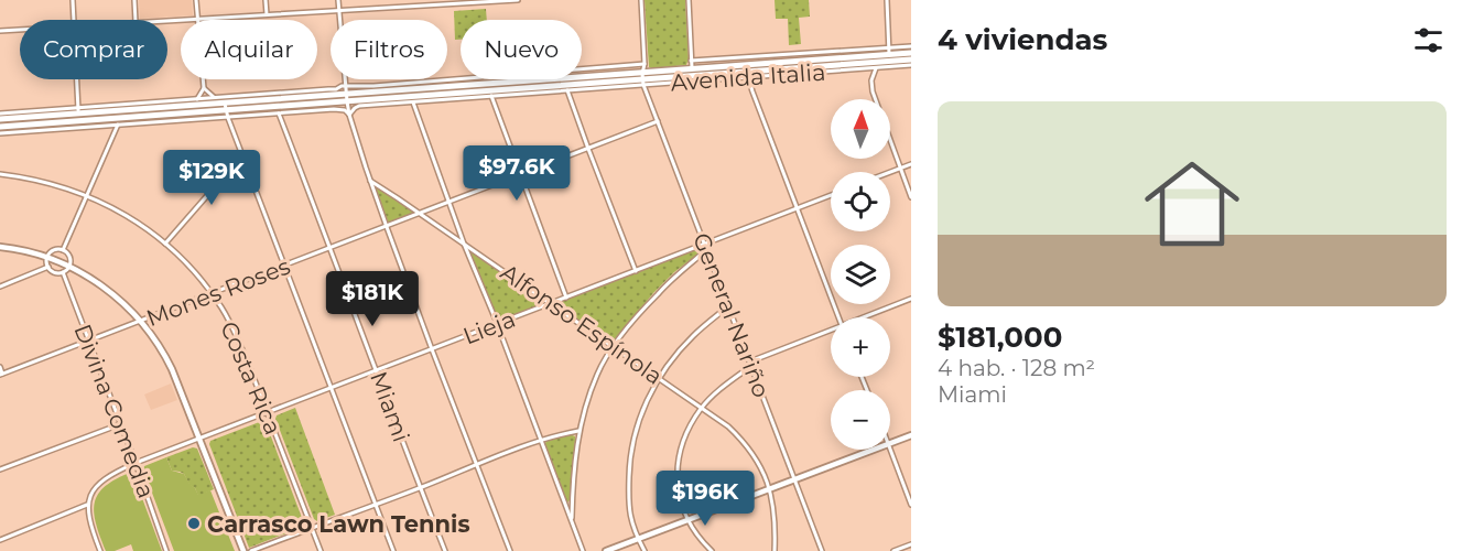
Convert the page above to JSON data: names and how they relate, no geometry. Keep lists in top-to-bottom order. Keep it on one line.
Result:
{"streets":{"main road":["Avenida Italia"],"street":["Mones Roses","General Nariño","Alfonso Espínola","Lieja","Costa Rica","Miami","Divina Comedia"]},"crossings":[["Avenida Italia","General Nariño"],["Avenida Italia","Miami"],["Mones Roses","General Nariño"],["Mones Roses","Alfonso Espínola"],["Mones Roses","Costa Rica"],["Mones Roses","Miami"],["Mones Roses","Divina Comedia"],["General Nariño","Lieja"],["Alfonso Espínola","Lieja"],["Lieja","Costa Rica"],["Lieja","Miami"],["Lieja","Divina Comedia"]],"places":["Carrasco Lawn Tennis"],"north":"top","page":{"heading":"4 viviendas","chip":["Comprar","Alquilar","Filtros","Nuevo"],"list":[{"name":"$181,000","note":"4 hab. · 128 m² · Miami"}],"map_buttons":["+","−"],"price":["$97.6K","$129K","$181K","$196K"]}}
